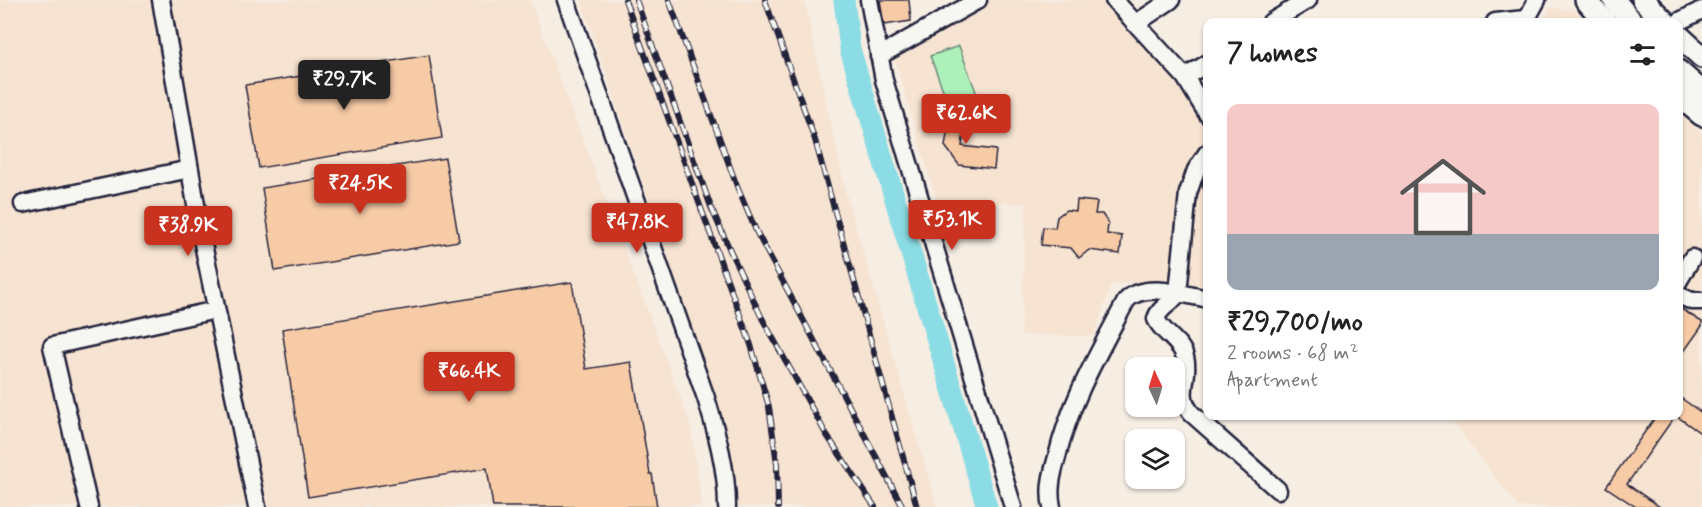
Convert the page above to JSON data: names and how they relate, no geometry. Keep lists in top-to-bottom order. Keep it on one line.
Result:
{"north":"top","page":{"heading":"7 homes","price":["₹29.7K","₹62.6K","₹24.5K","₹53.1K","₹47.8K","₹38.9K","₹66.4K"],"list":[{"name":"₹29,700/mo","note":"2 rooms · 68 m² · Apartment"}]}}
